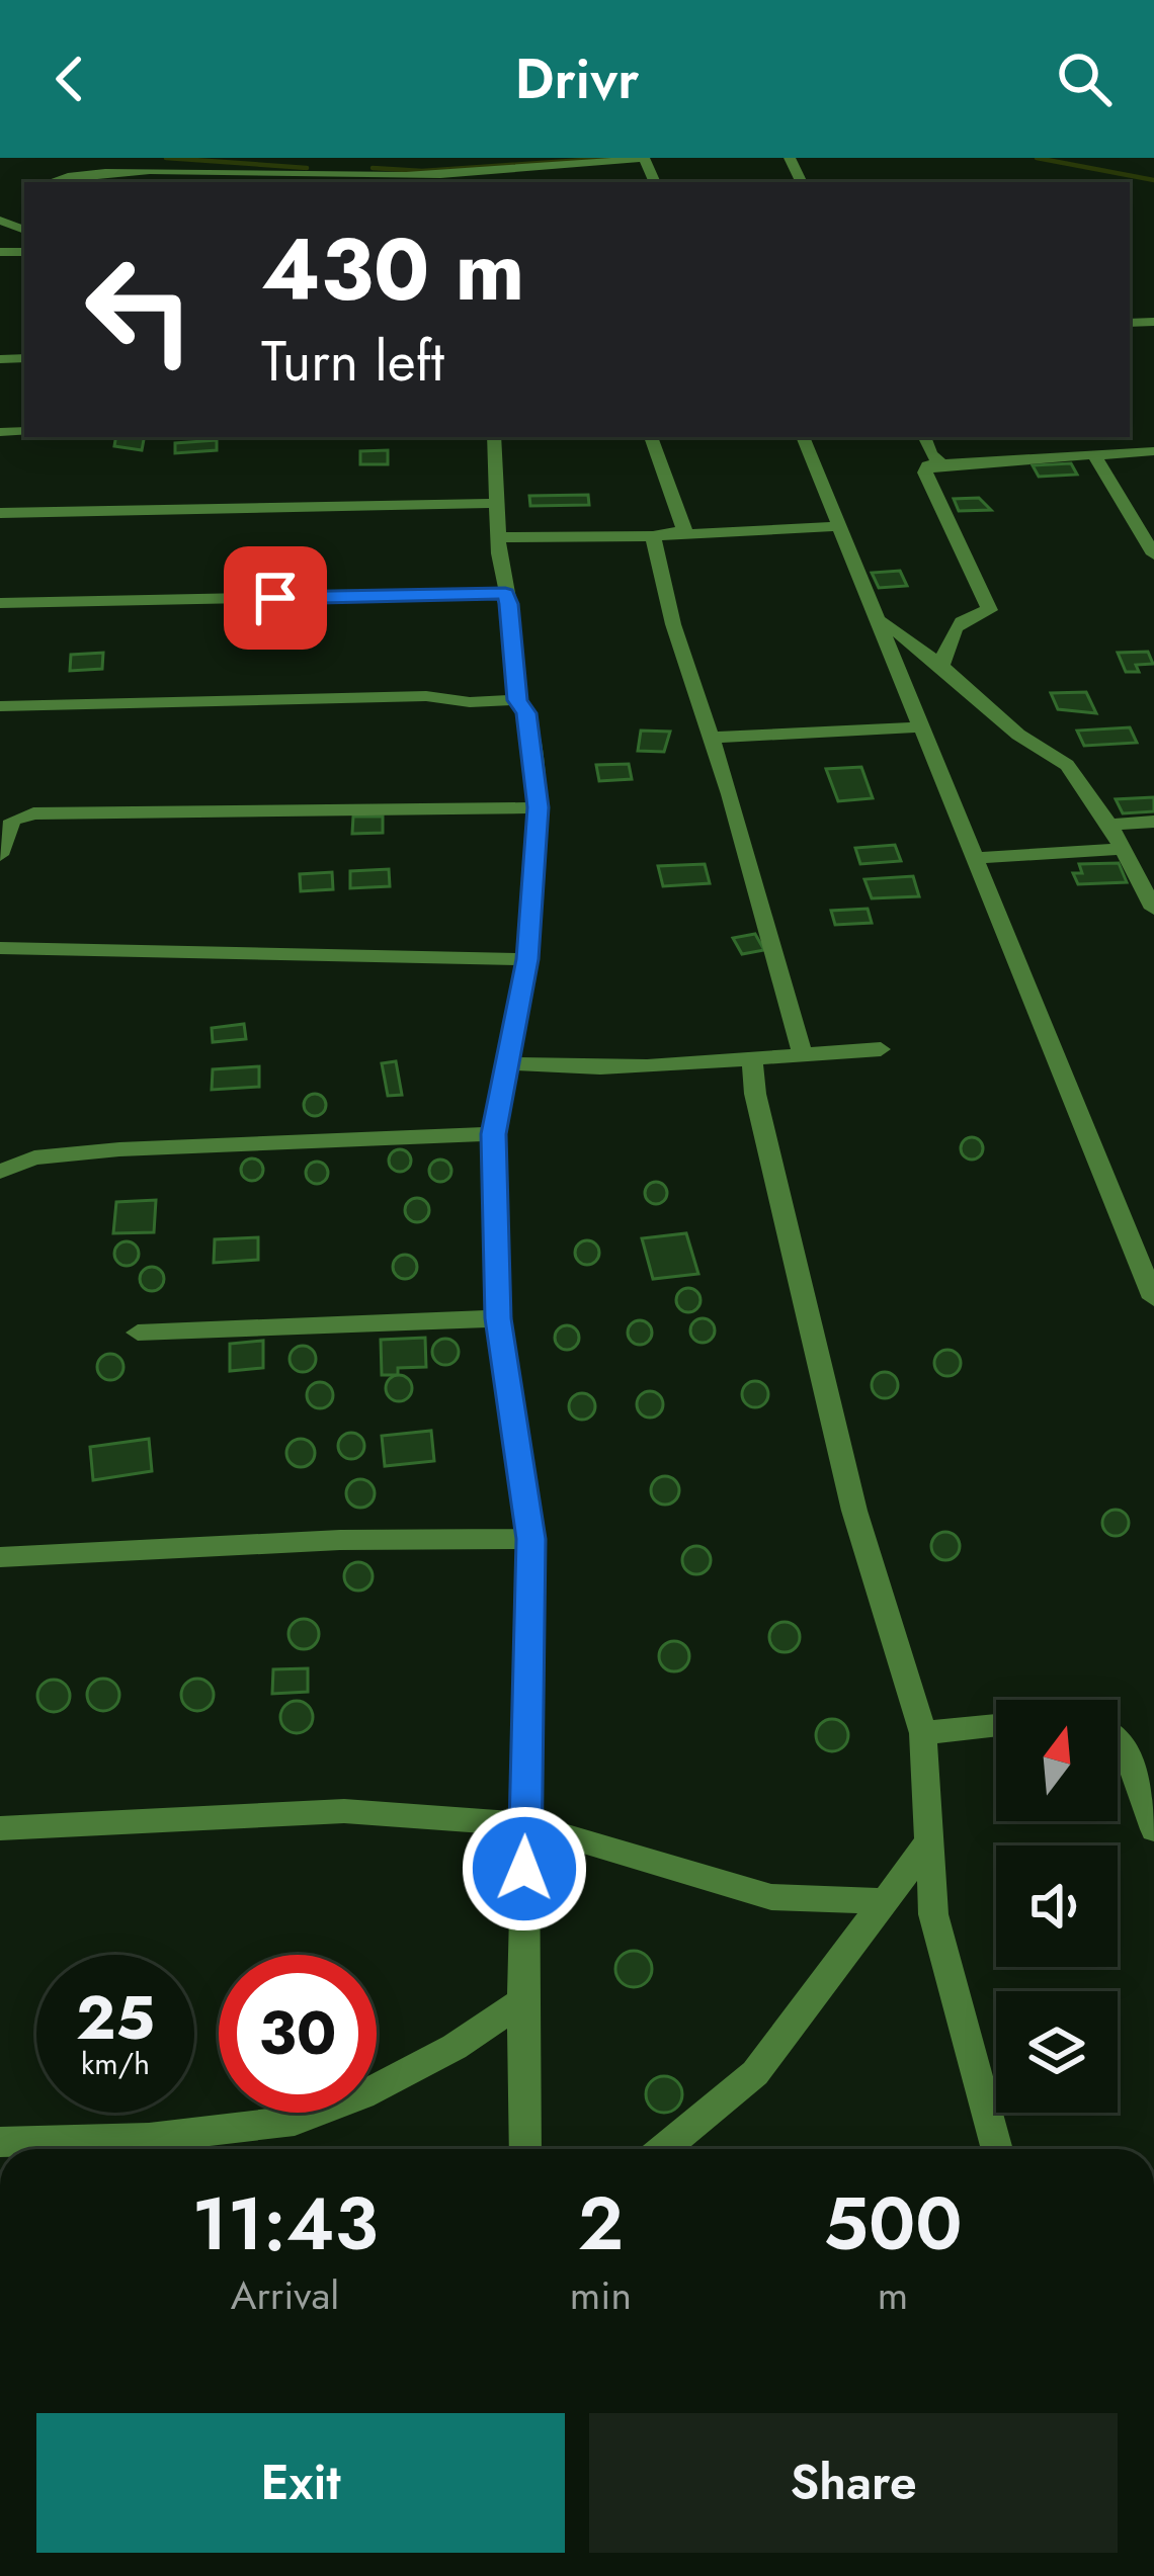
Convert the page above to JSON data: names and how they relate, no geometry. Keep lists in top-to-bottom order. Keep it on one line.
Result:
{"north":"top","page":{"header":"Drivr","turn":["430 m","Turn left"],"speed":"25 km/h","limit":"30","eta":["11:43","Arrival","2","min","500","m"],"buttons":["Exit","Share"]}}
